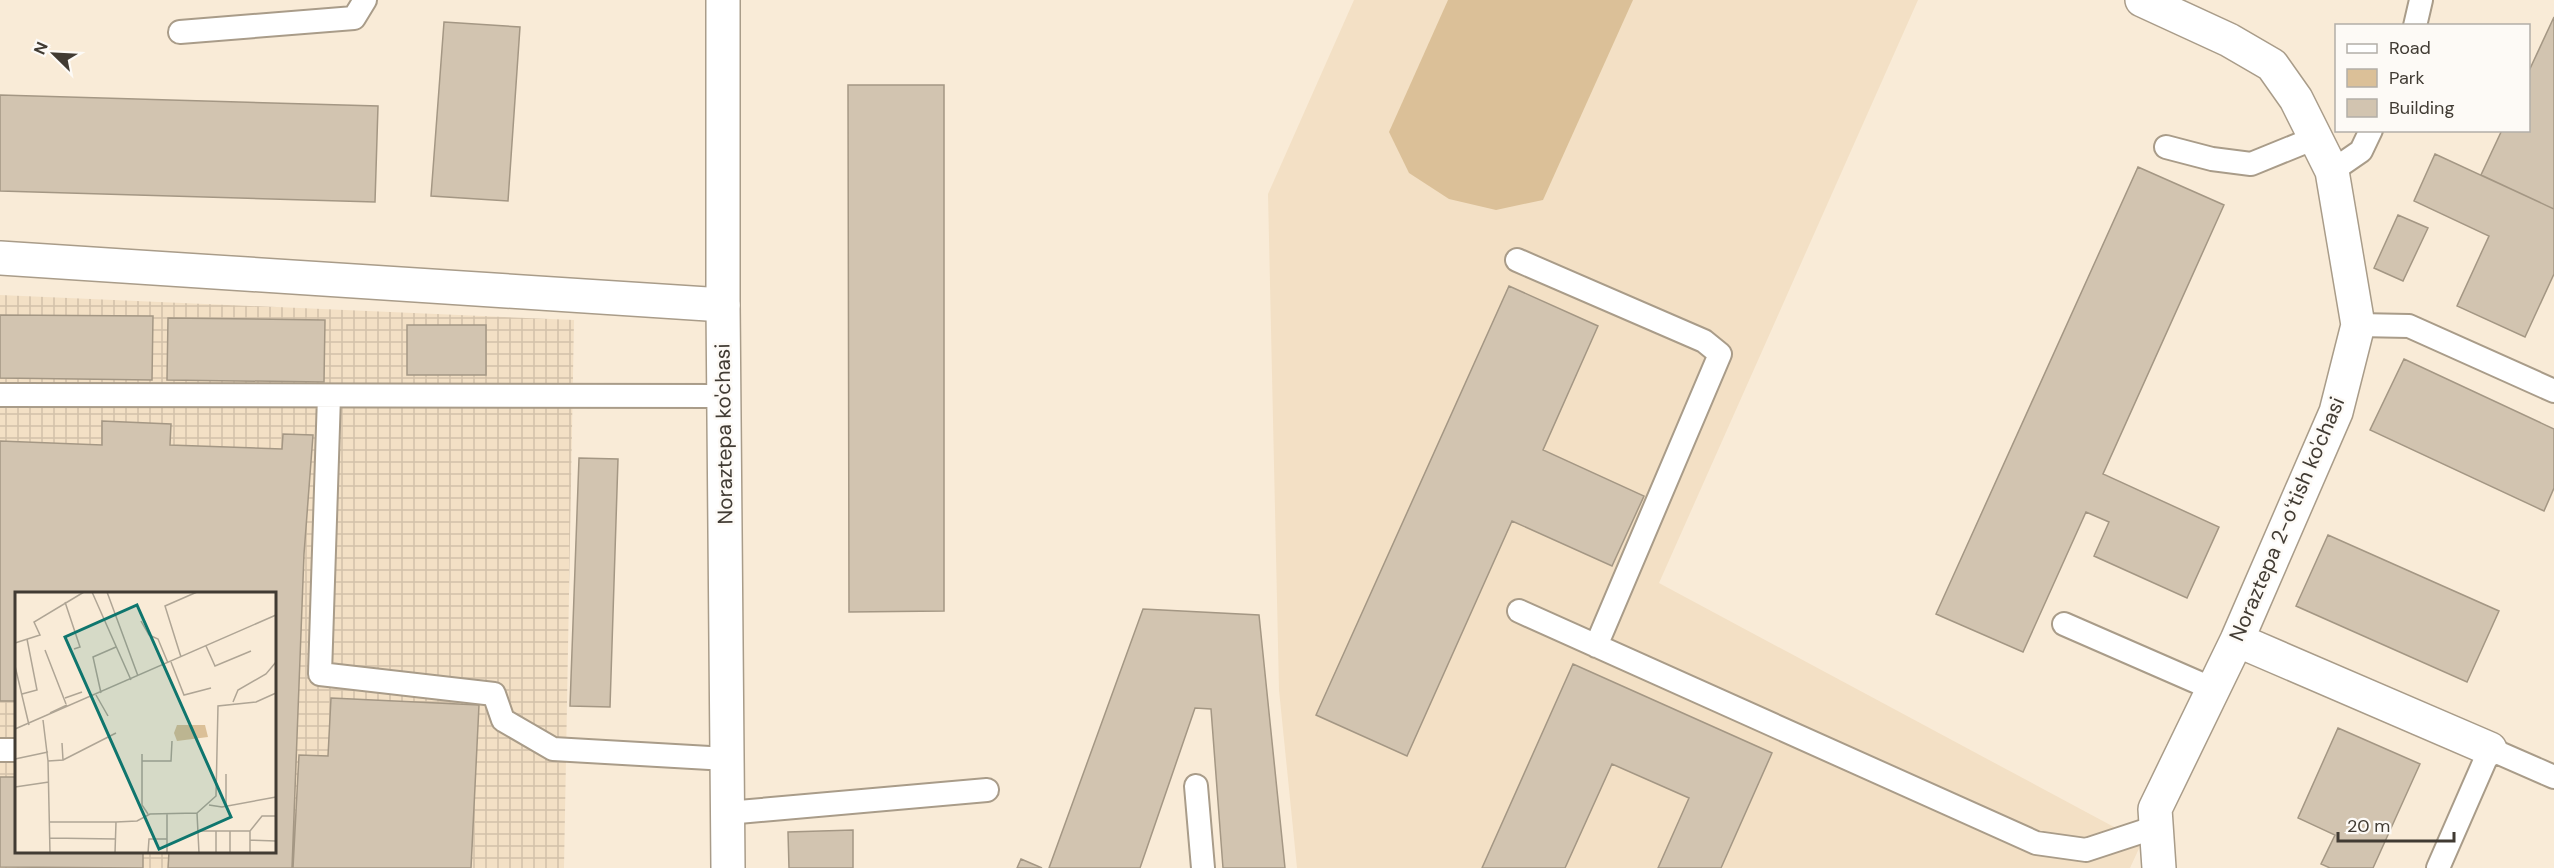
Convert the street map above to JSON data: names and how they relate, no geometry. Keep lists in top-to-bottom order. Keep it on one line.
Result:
{"streets":{"street":["Noraztepa ko'chasi","Noraztepa 2-oʻtish ko'chasi"]},"legend":["Road","Park","Building"],"scale_bar":"20 m","north":"top left"}
